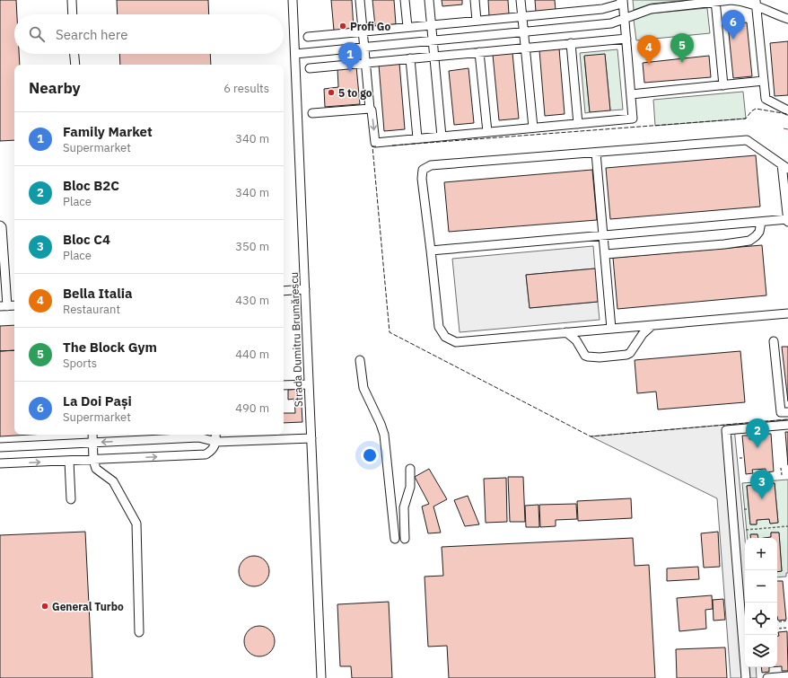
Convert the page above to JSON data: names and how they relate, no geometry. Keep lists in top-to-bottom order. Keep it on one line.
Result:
{"streets":{"street":["Strada Dumitru Brumărescu"]},"places":["Profi Go","5 to go","General Turbo"],"page":{"pins":["6","5","4","1","2","3"],"search":"Search here","heading":["Nearby","6 results"],"list":[{"mark":"1","name":"Family Market","note":"Supermarket","value":"340 m"},{"mark":"2","name":"Bloc B2C","note":"Place","value":"340 m"},{"mark":"3","name":"Bloc C4","note":"Place","value":"350 m"},{"mark":"4","name":"Bella Italia","note":"Restaurant","value":"430 m"},{"mark":"5","name":"The Block Gym","note":"Sports","value":"440 m"},{"mark":"6","name":"La Doi Pași","note":"Supermarket","value":"490 m"}],"map_buttons":["+","−"]}}
